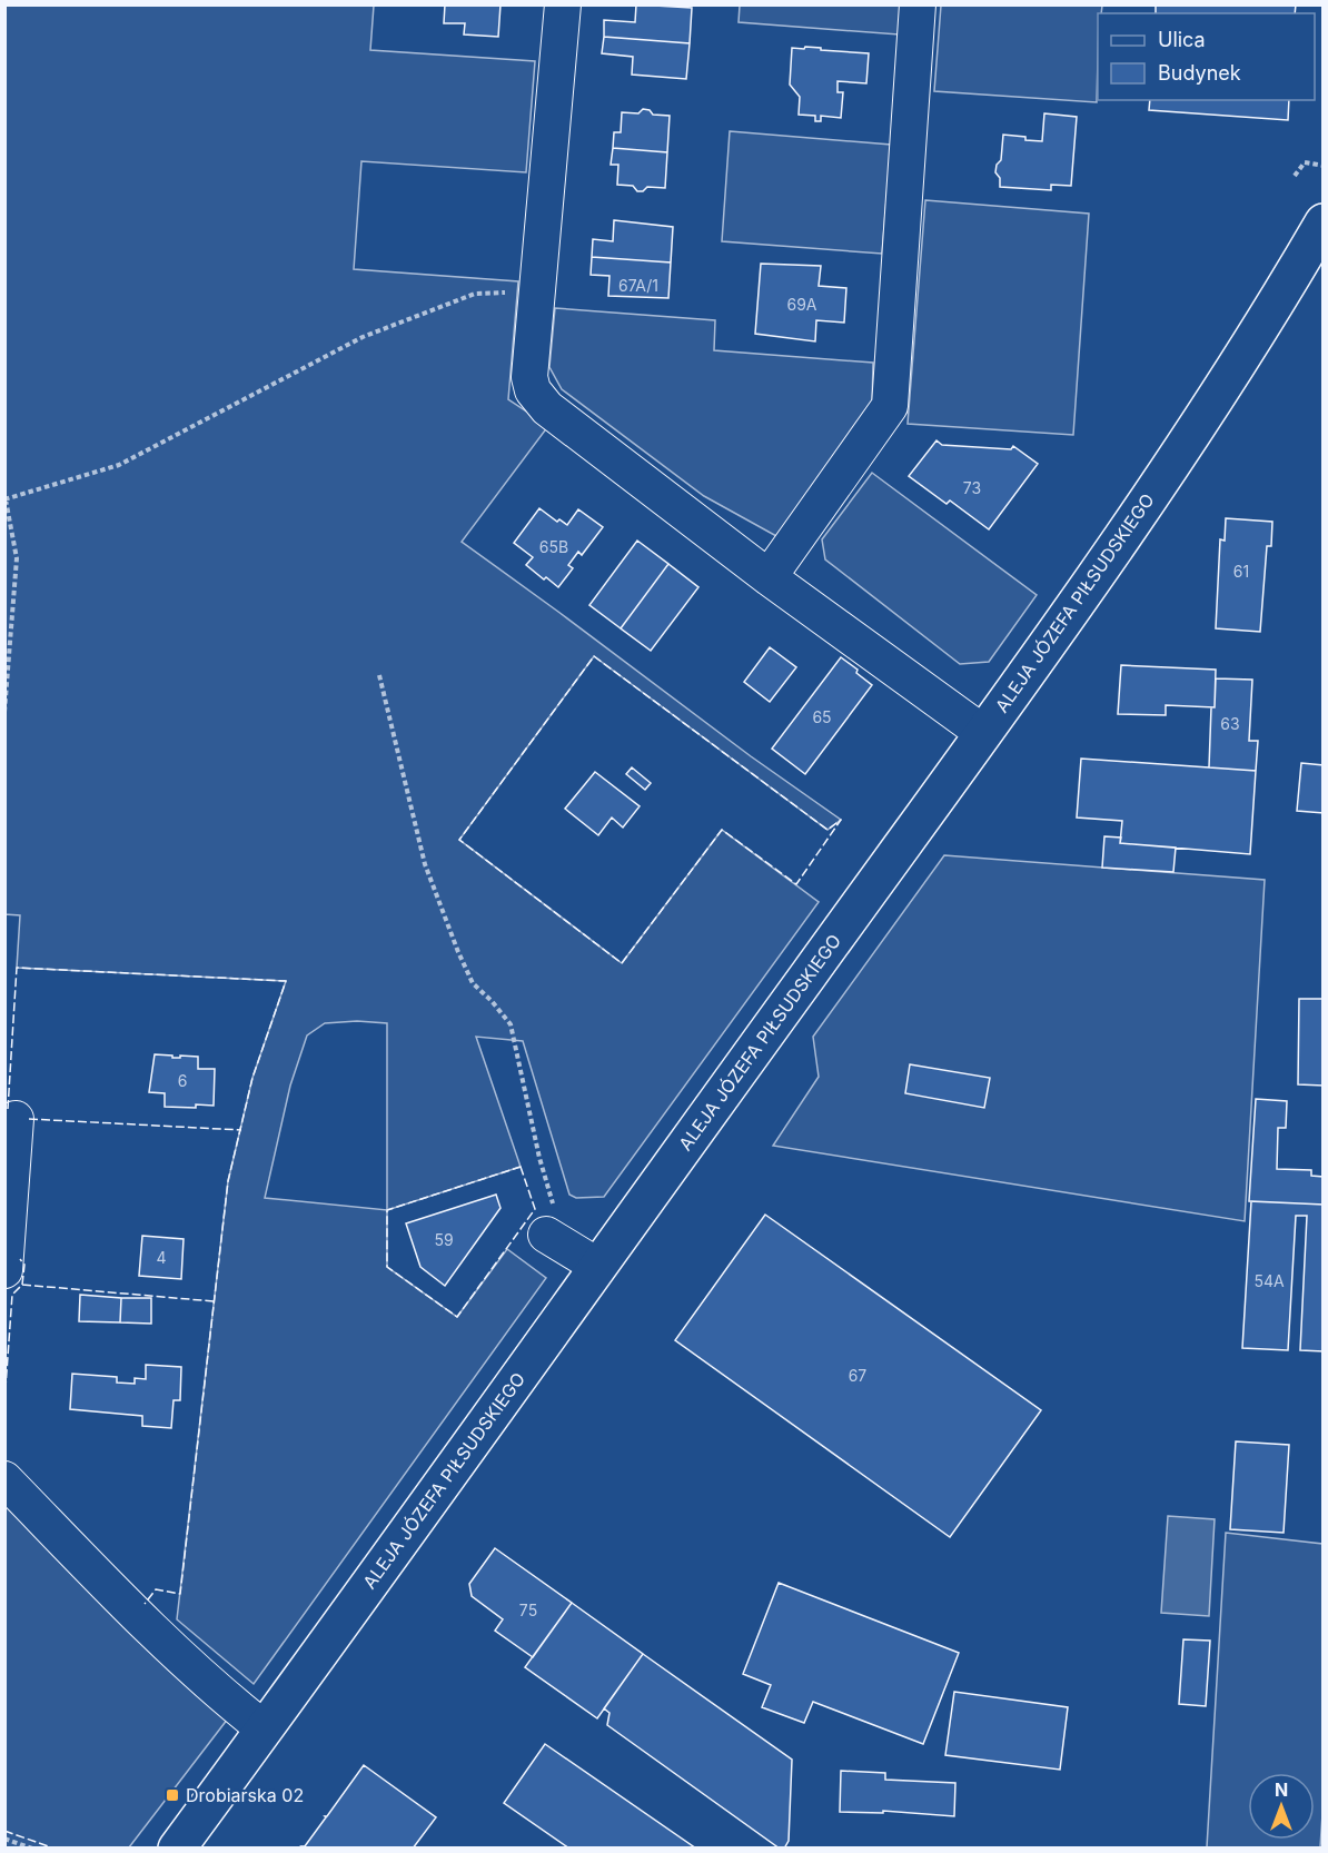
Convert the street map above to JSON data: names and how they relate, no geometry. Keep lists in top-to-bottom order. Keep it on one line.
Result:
{"streets":{"main road":["ALEJA JÓZEFA PIŁSUDSKIEGO"]},"places":{"transit":["Drobiarska 02"]},"house_numbers":["67A/1","69A","73","65B","61","65","63","6","59","4","54A","67","75"],"legend":["Ulica","Budynek"],"north":"top"}
